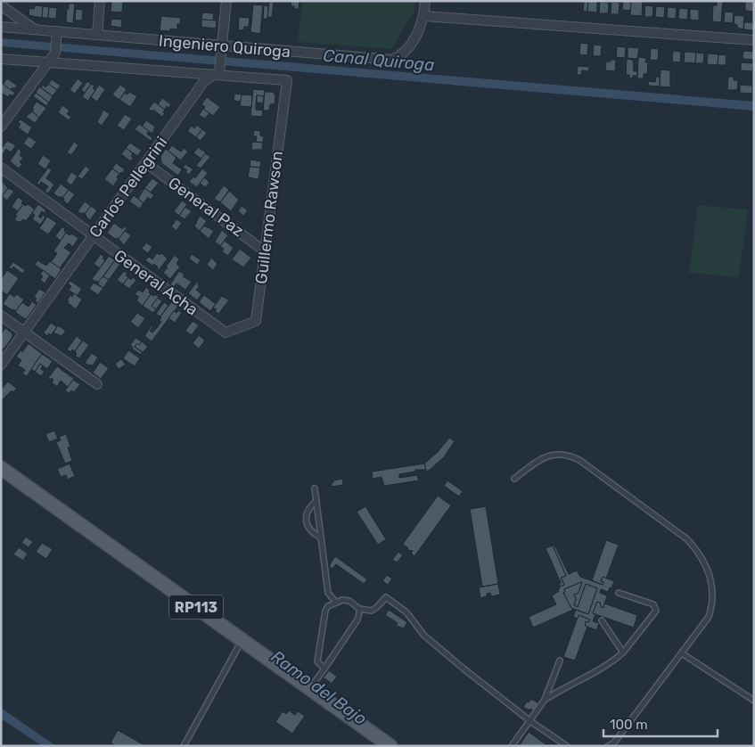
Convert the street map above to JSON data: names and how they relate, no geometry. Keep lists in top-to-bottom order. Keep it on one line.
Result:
{"streets":{"main road":["RP113"],"street":["Ingeniero Quiroga","Carlos Pellegrini","General Paz","Guillermo Rawson","General Acha"]},"crossings":[["Ingeniero Quiroga","Carlos Pellegrini"],["Ingeniero Quiroga","Guillermo Rawson"],["Carlos Pellegrini","General Paz"],["Carlos Pellegrini","General Acha"],["General Paz","Guillermo Rawson"],["Guillermo Rawson","General Acha"]],"water":["Canal Quiroga","Ramo del Bajo"],"scale_bar":"100 m"}
